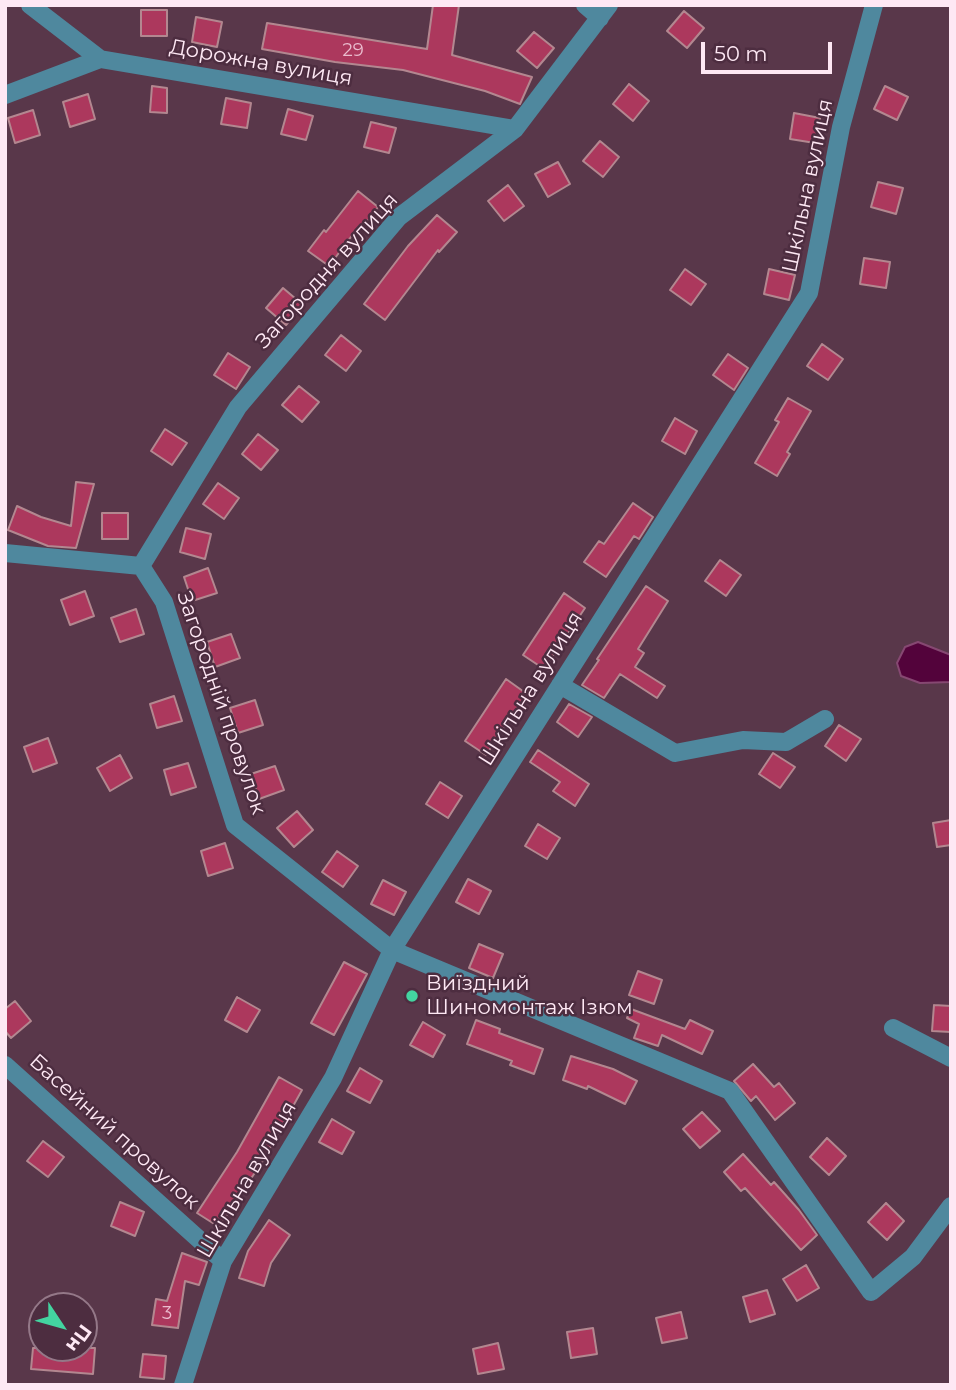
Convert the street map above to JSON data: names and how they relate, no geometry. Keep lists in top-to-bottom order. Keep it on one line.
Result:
{"streets":{"street":["Дорожна вулиця","Шкільна вулиця","Загородня вулиця","Загородній провулок","Басейний провулок"]},"crossings":[["Дорожна вулиця","Загородня вулиця"],["Шкільна вулиця","Загородній провулок"],["Шкільна вулиця","Басейний провулок"],["Загородня вулиця","Загородній провулок"]],"places":["Виїздний Шиномонтаж Ізюм"],"house_numbers":["29","3"],"scale_bar":"50 m","north":"bottom right"}
